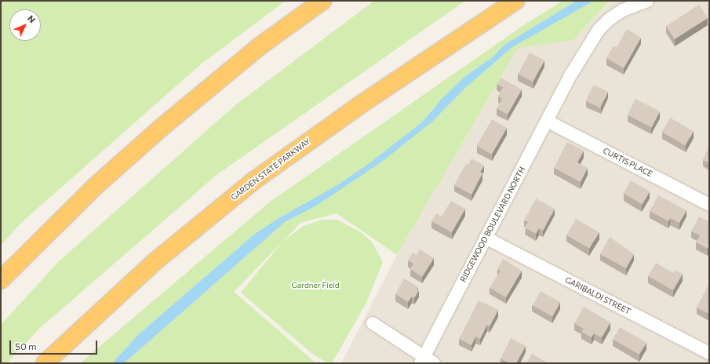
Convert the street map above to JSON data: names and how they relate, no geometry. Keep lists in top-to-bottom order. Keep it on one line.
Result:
{"streets":{"highway":["GARDEN STATE PARKWAY"],"street":["CURTIS PLACE","RIDGEWOOD BOULEVARD NORTH","GARIBALDI STREET"]},"crossings":[["CURTIS PLACE","RIDGEWOOD BOULEVARD NORTH"],["RIDGEWOOD BOULEVARD NORTH","GARIBALDI STREET"]],"parks":["Gardner Field"],"scale_bar":"50 m","north":"top right"}
